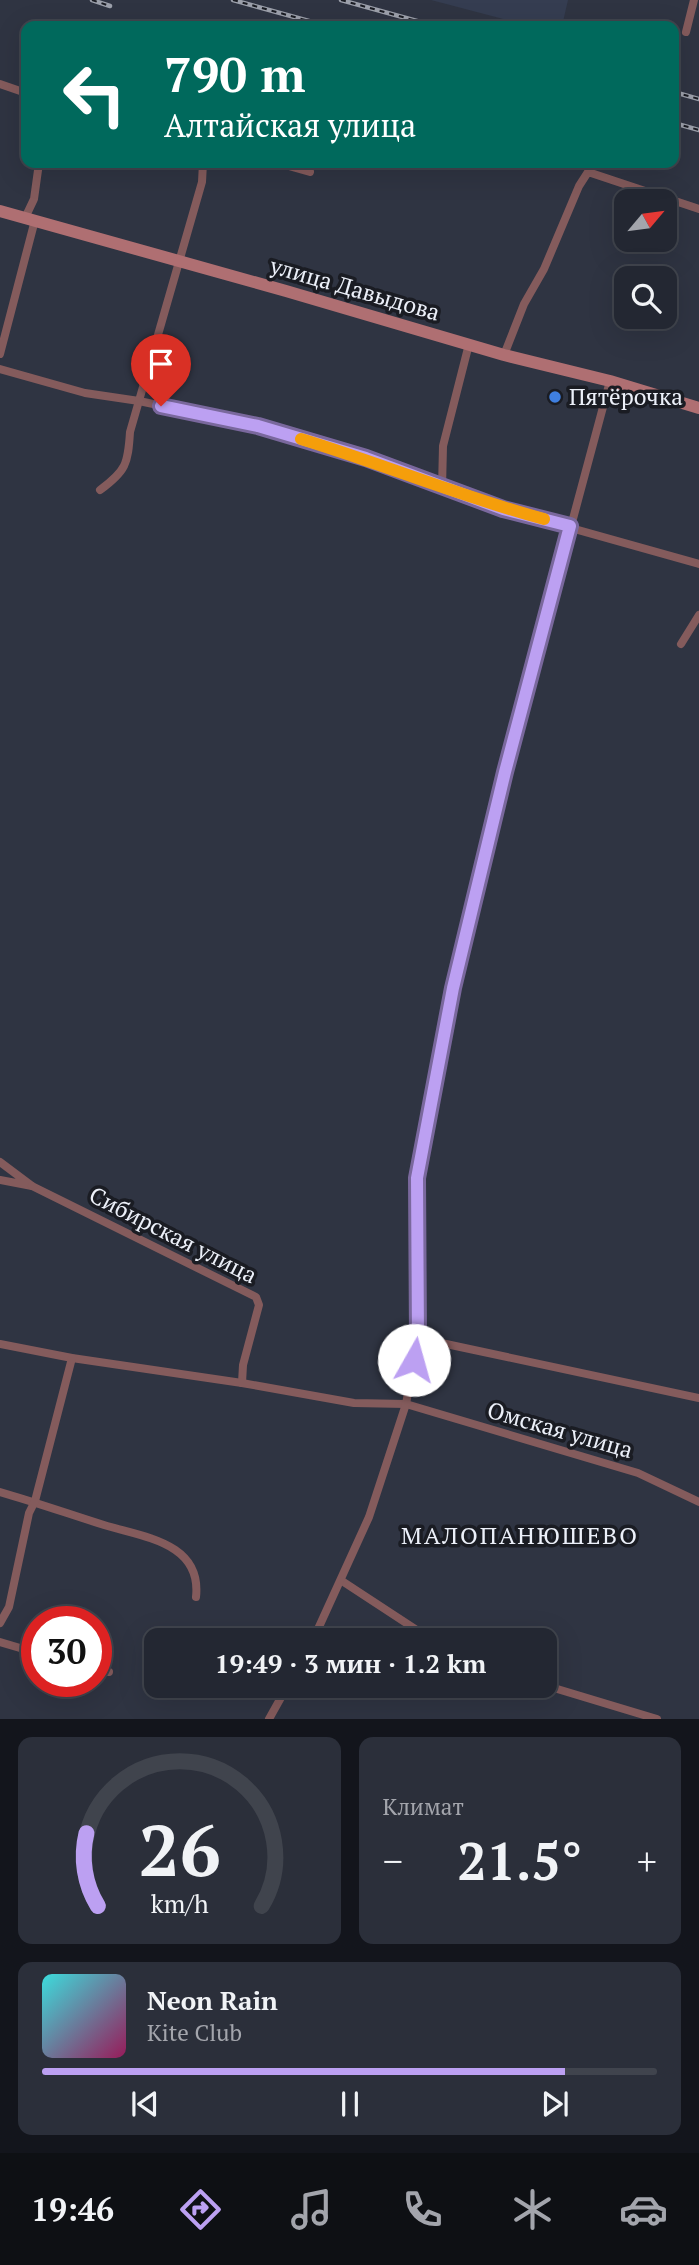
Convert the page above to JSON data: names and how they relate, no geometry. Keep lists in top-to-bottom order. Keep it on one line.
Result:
{"streets":{"main road":["улица Давыдова"],"street":["Сибирская улица","Омская улица"]},"districts":["МАЛОПАНЮШЕВО"],"places":["Пятёрочка"],"north":"top right","page":{"turn":["790 m","Алтайская улица"],"limit":"30","trip":"19:49 · 3 мин · 1.2 km","tile":"Климат","heat":["−","21.5°","+"],"song":["Neon Rain","Kite Club"],"tabs":"19:46","gauge":["26","km/h"]}}
